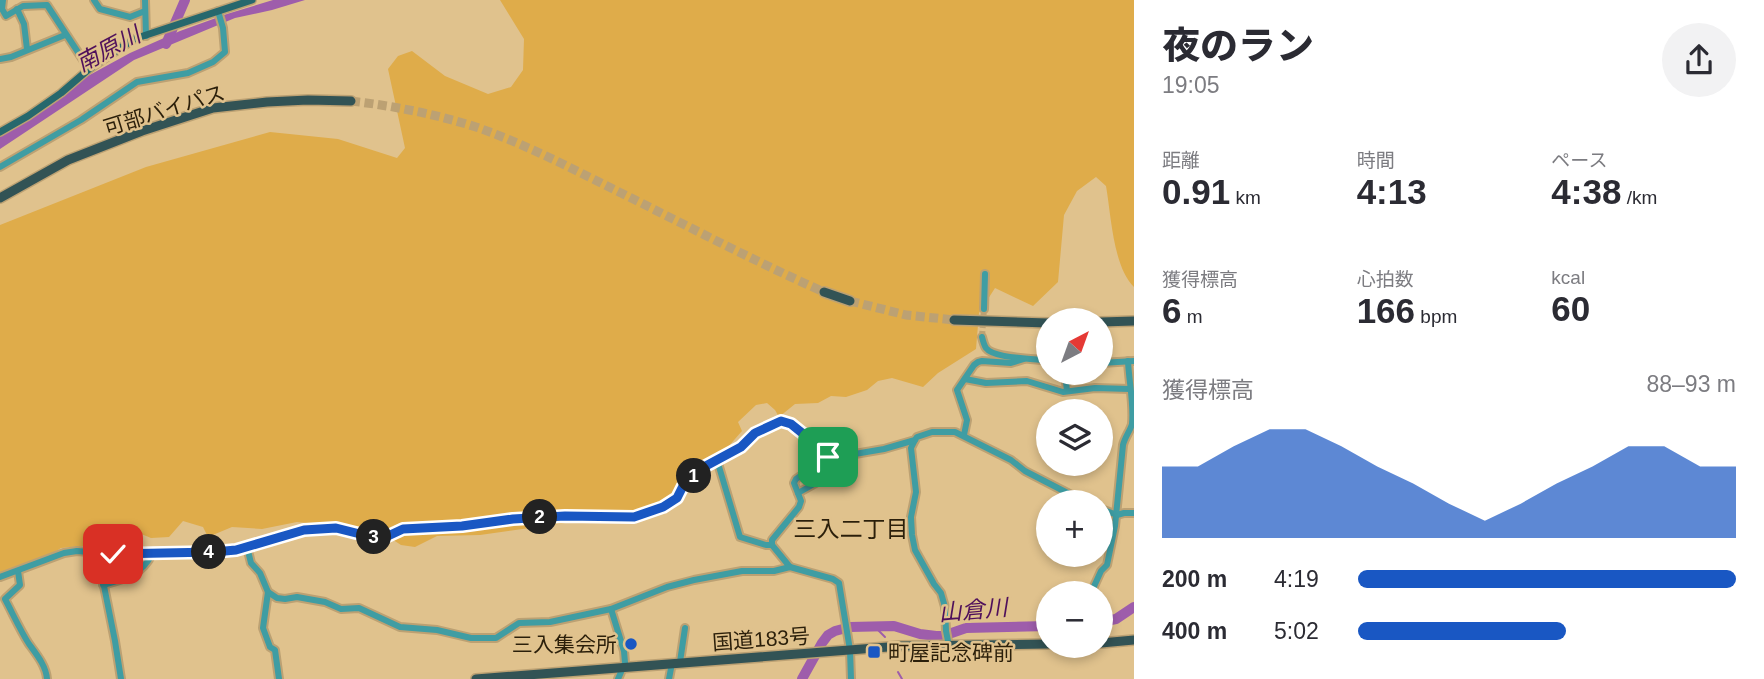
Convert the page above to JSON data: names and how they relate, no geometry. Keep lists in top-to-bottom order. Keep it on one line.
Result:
{"streets":{"highway":["可部バイパス","国道183号"]},"districts":["三入二丁目"],"water":["南原川","山倉川"],"places":{"other":["三入集会所"],"transit":["町屋記念碑前"]},"north":"top right","page":{"heading":["夜のラン","19:05"],"stats":[["距離","0.91 km"],["時間","4:13"],["ペース","4:38 /km"],["獲得標高","6 m"],["心拍数","166 bpm"],["kcal","60"]],"map_buttons":["+","−"],"chart":["獲得標高","88–93 m"],"pins":["1","2","3","4"],"list":[{"name":"200 m","note":"4:19"},{"name":"400 m","note":"5:02"}]}}
